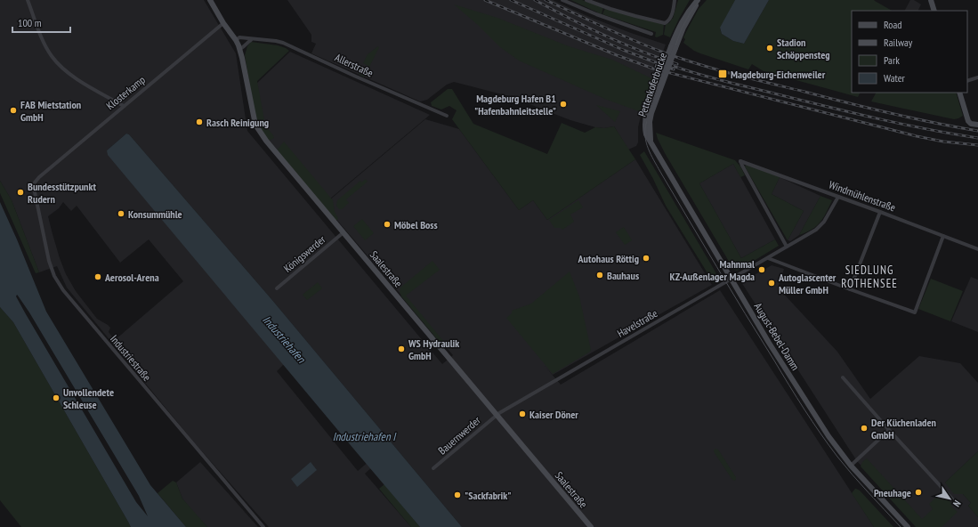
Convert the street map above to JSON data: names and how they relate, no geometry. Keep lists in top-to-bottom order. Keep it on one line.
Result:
{"streets":{"main road":["Pettenkoferbrücke","Saalestraße","August-Bebel-Damm"],"street":["Allerstraße","Klosterkamp","Windmühlenstraße","Königswerder","Havelstraße","Industriestraße","Bauernwerder"]},"crossings":[["Allerstraße","Saalestraße"],["Pettenkoferbrücke","August-Bebel-Damm"],["Klosterkamp","Saalestraße"],["Klosterkamp","Industriestraße"],["Windmühlenstraße","Havelstraße"],["Königswerder","Saalestraße"],["Saalestraße","Havelstraße"],["Saalestraße","Bauernwerder"],["Havelstraße","August-Bebel-Damm"],["Havelstraße","Bauernwerder"]],"districts":["SIEDLUNG ROTHENSEE"],"water":["Industriehafen","Industriehafen I"],"places":{"other":["Stadion Schöppensteg","Magdeburg Hafen B1 \"Hafenbahnleitstelle\"","FAB Mietstation GmbH","Rasch Reinigung","Bundesstützpunkt Rudern","Konsummühle","Möbel Boss","Autohaus Röttig","Mahnmal KZ-Außenlager Magda","Bauhaus","Aerosol-Arena","Autoglascenter Müller GmbH","WS Hydraulik GmbH","Unvollendete Schleuse","Kaiser Döner","Der Küchenladen GmbH","Pneuhage","\"Sackfabrik\""],"transit":["Magdeburg-Eichenweiler"]},"legend":["Road","Railway","Park","Water"],"scale_bar":"100 m","north":"bottom right"}
